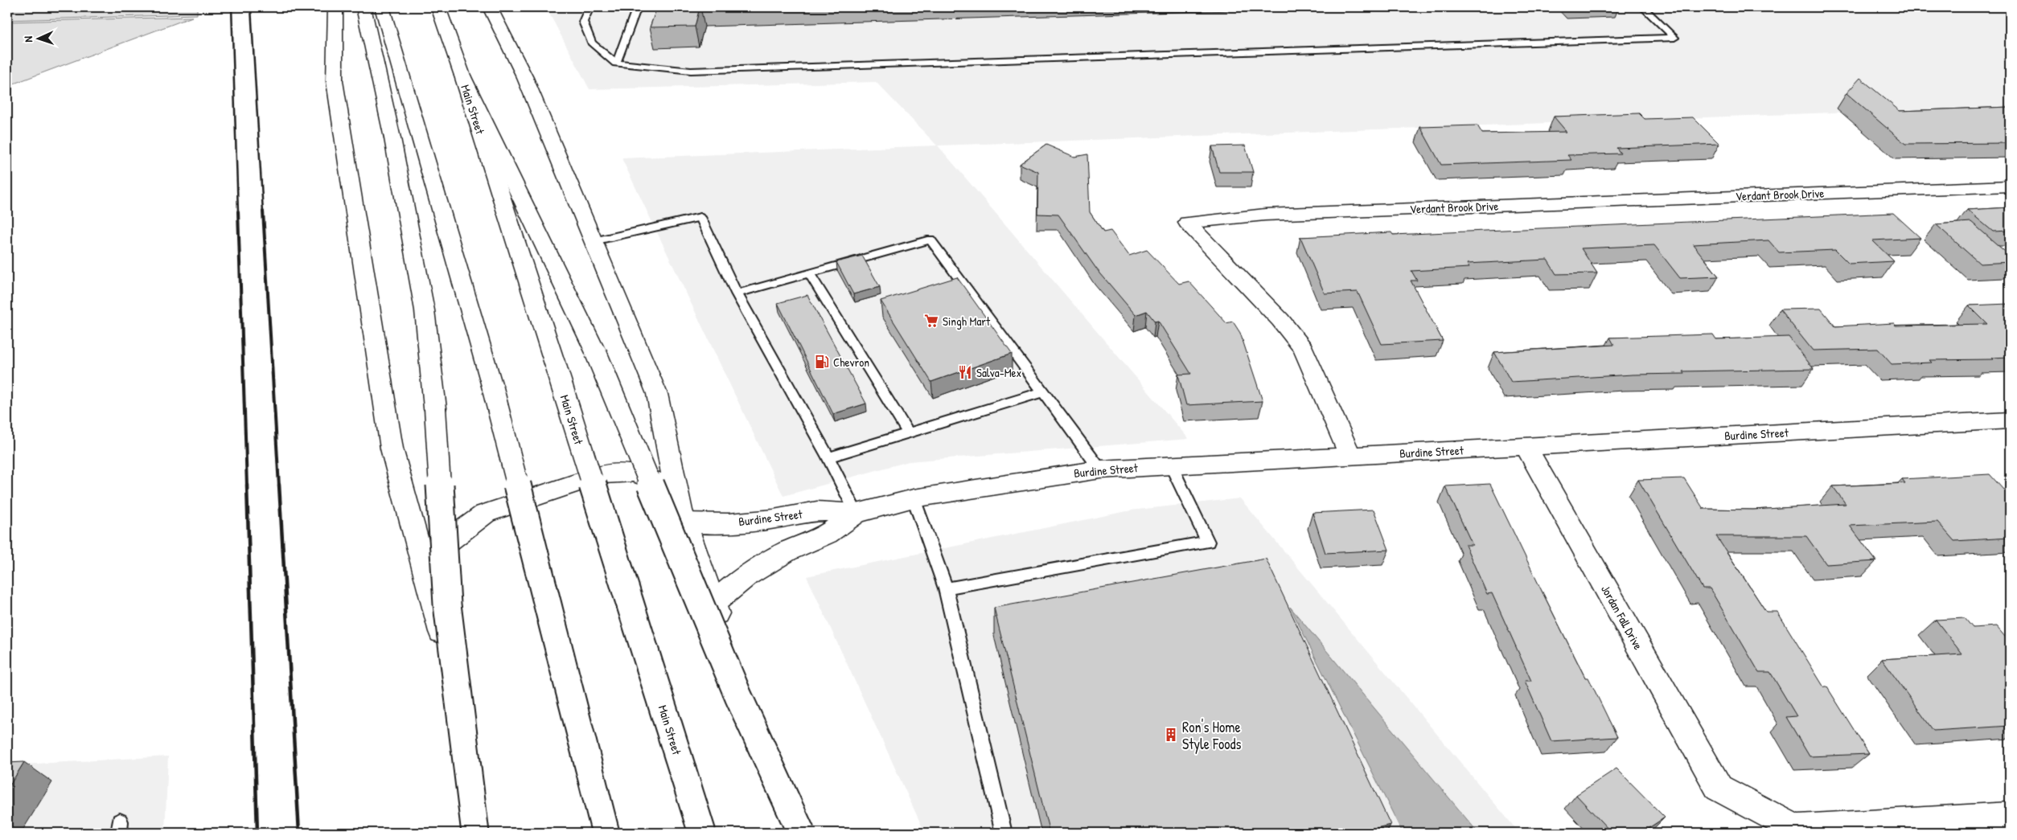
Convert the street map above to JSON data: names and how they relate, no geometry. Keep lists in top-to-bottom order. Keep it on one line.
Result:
{"streets":{"main road":["Main Street","Verdant Brook Drive","Burdine Street","Jordan Fall Drive"]},"crossings":[["Verdant Brook Drive","Burdine Street"],["Burdine Street","Jordan Fall Drive"]],"places":{"supermarket":["Singh Mart"],"fuel station":["Chevron"],"restaurant":["Salva-Mex"],"building":["Ron's Home Style Foods"]},"north":"left"}
